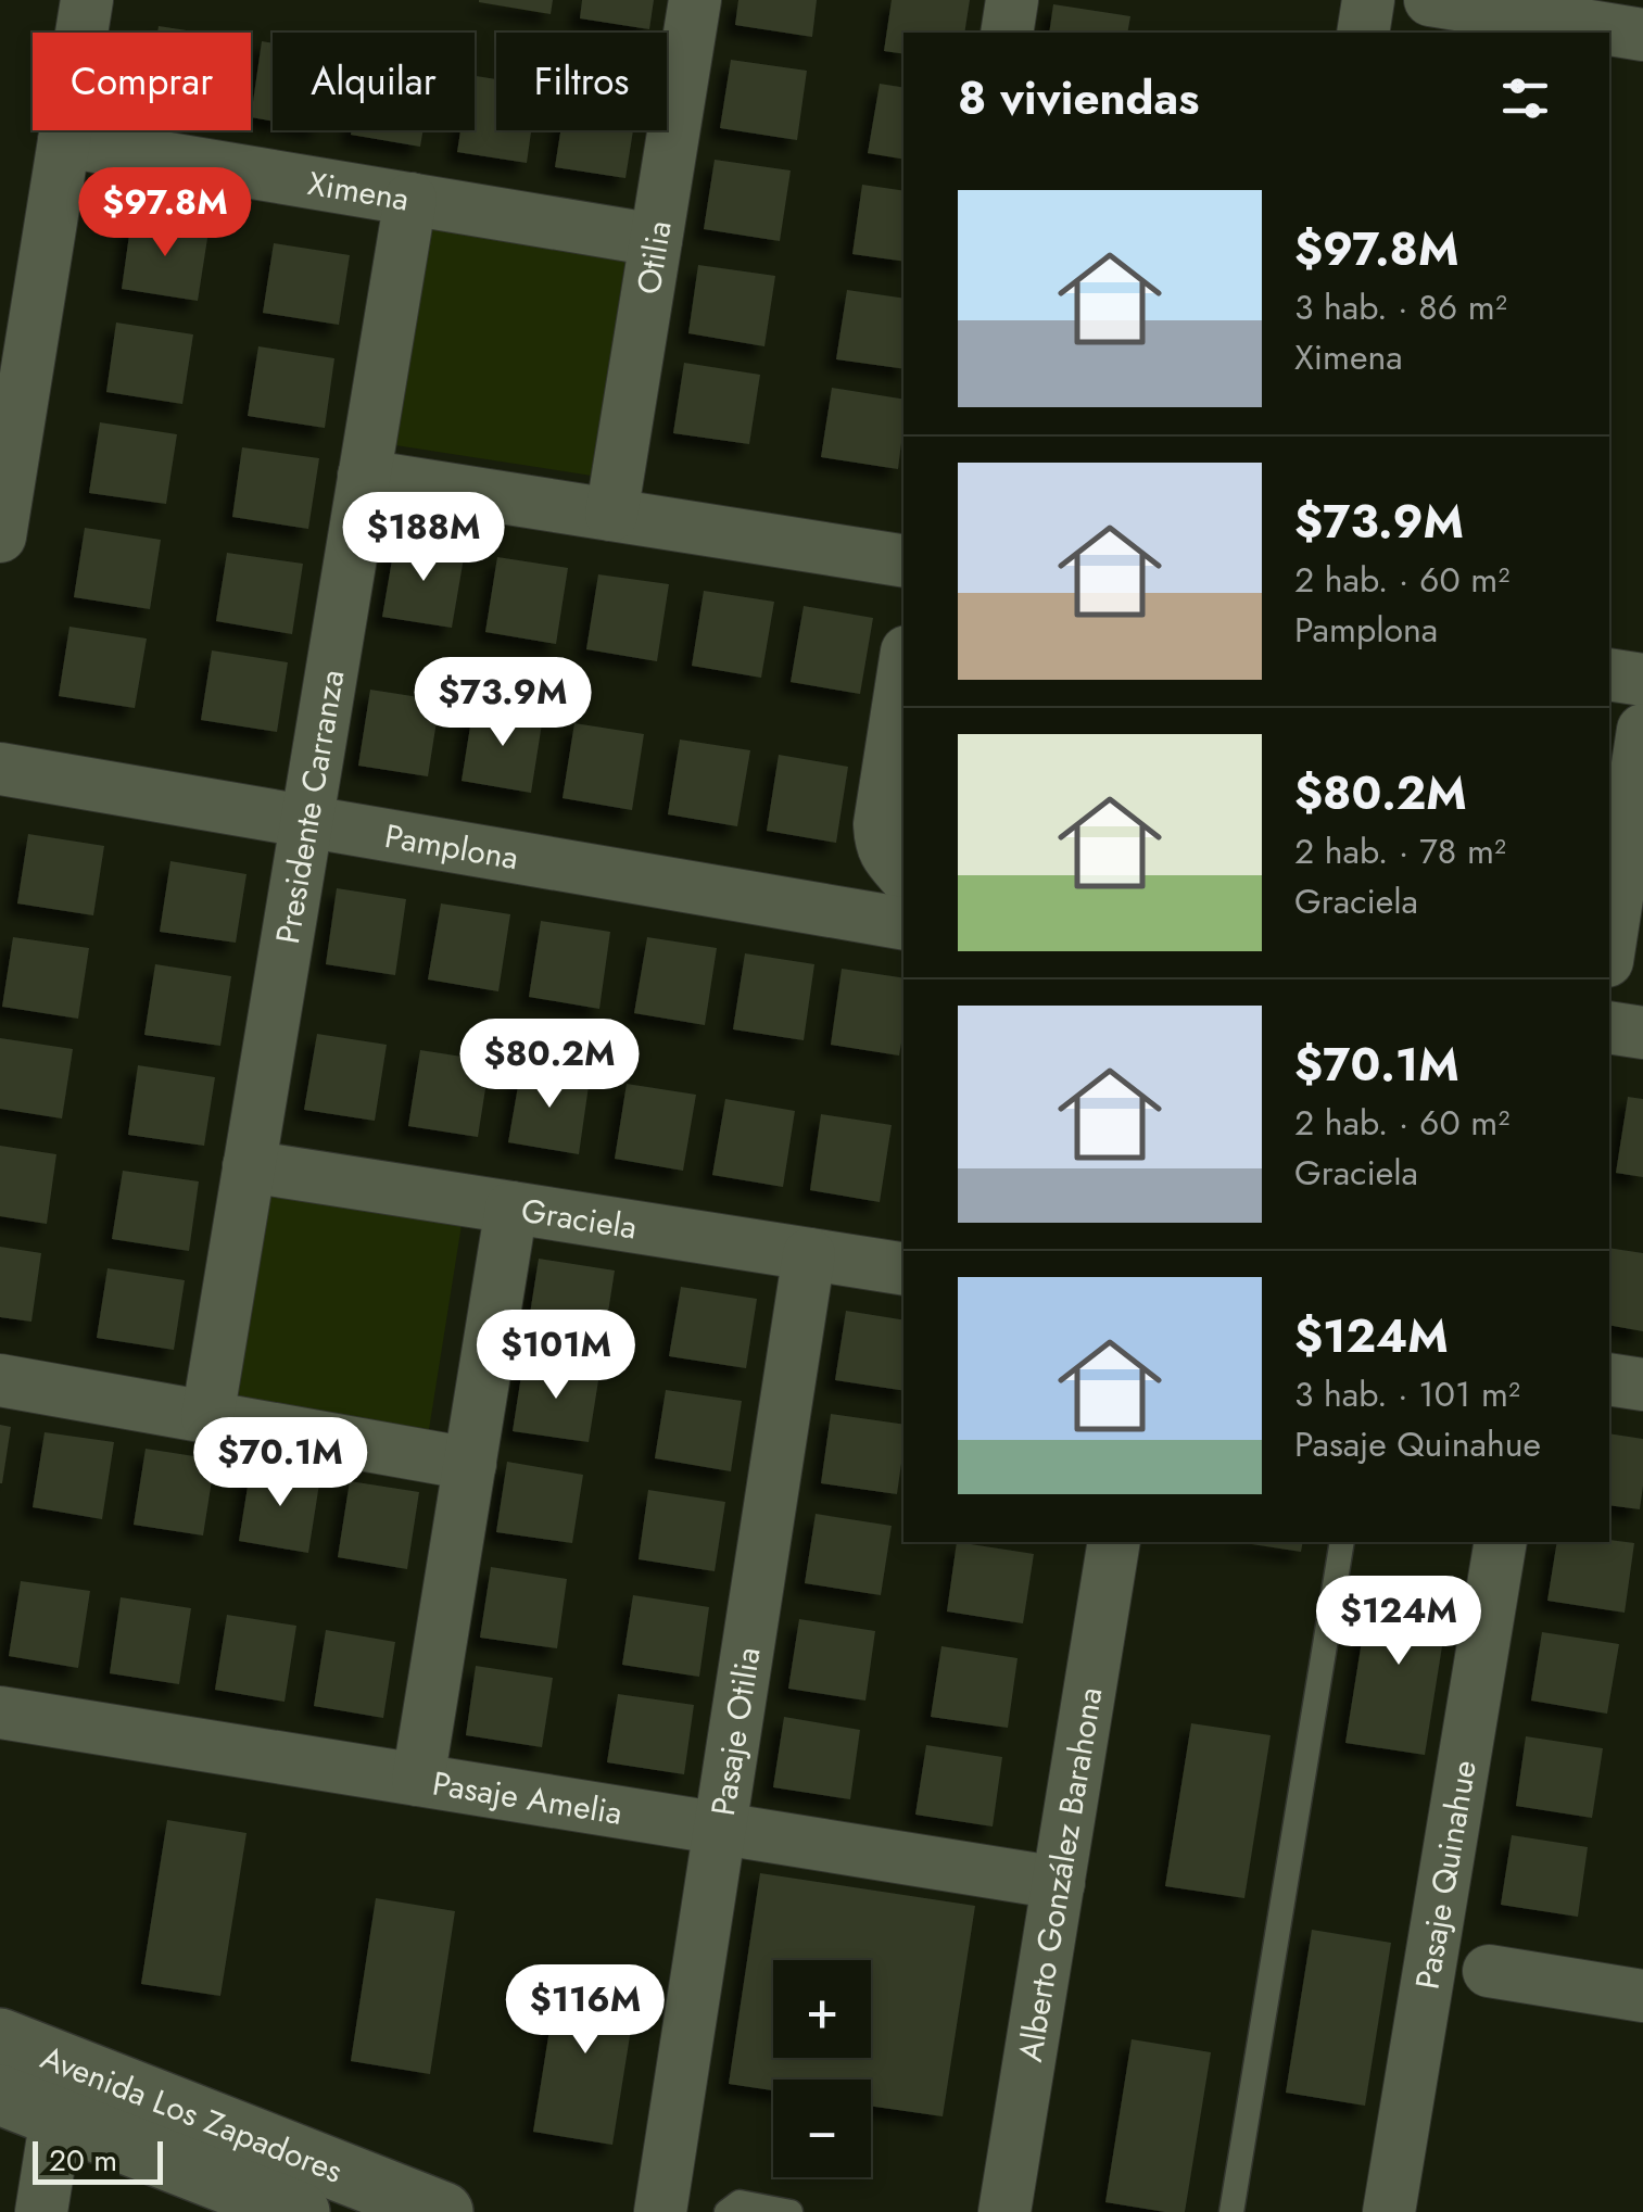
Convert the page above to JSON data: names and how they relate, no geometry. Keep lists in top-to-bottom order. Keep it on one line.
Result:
{"streets":{"main road":["Avenida Los Zapadores"],"street":["Ximena","Otilia","Presidente Carranza","Pamplona","Graciela","Pasaje Otilia","Pasaje Amelia","Alberto González Barahona","Pasaje Quinahue"]},"crossings":[["Ximena","Otilia"],["Ximena","Presidente Carranza"],["Presidente Carranza","Pamplona"],["Presidente Carranza","Graciela"],["Graciela","Pasaje Otilia"],["Pasaje Otilia","Pasaje Amelia"],["Pasaje Amelia","Alberto González Barahona"]],"scale_bar":"20 m","page":{"chip":["Comprar","Alquilar","Filtros"],"heading":"8 viviendas","list":[{"name":"$97.8M","note":"3 hab. · 86 m² · Ximena"},{"name":"$73.9M","note":"2 hab. · 60 m² · Pamplona"},{"name":"$80.2M","note":"2 hab. · 78 m² · Graciela"},{"name":"$70.1M","note":"2 hab. · 60 m² · Graciela"},{"name":"$124M","note":"3 hab. · 101 m² · Pasaje Quinahue"}],"price":["$97.8M","$188M","$73.9M","$80.2M","$101M","$70.1M","$124M","$116M"],"map_buttons":["+","−"],"scale":"20 m"}}
